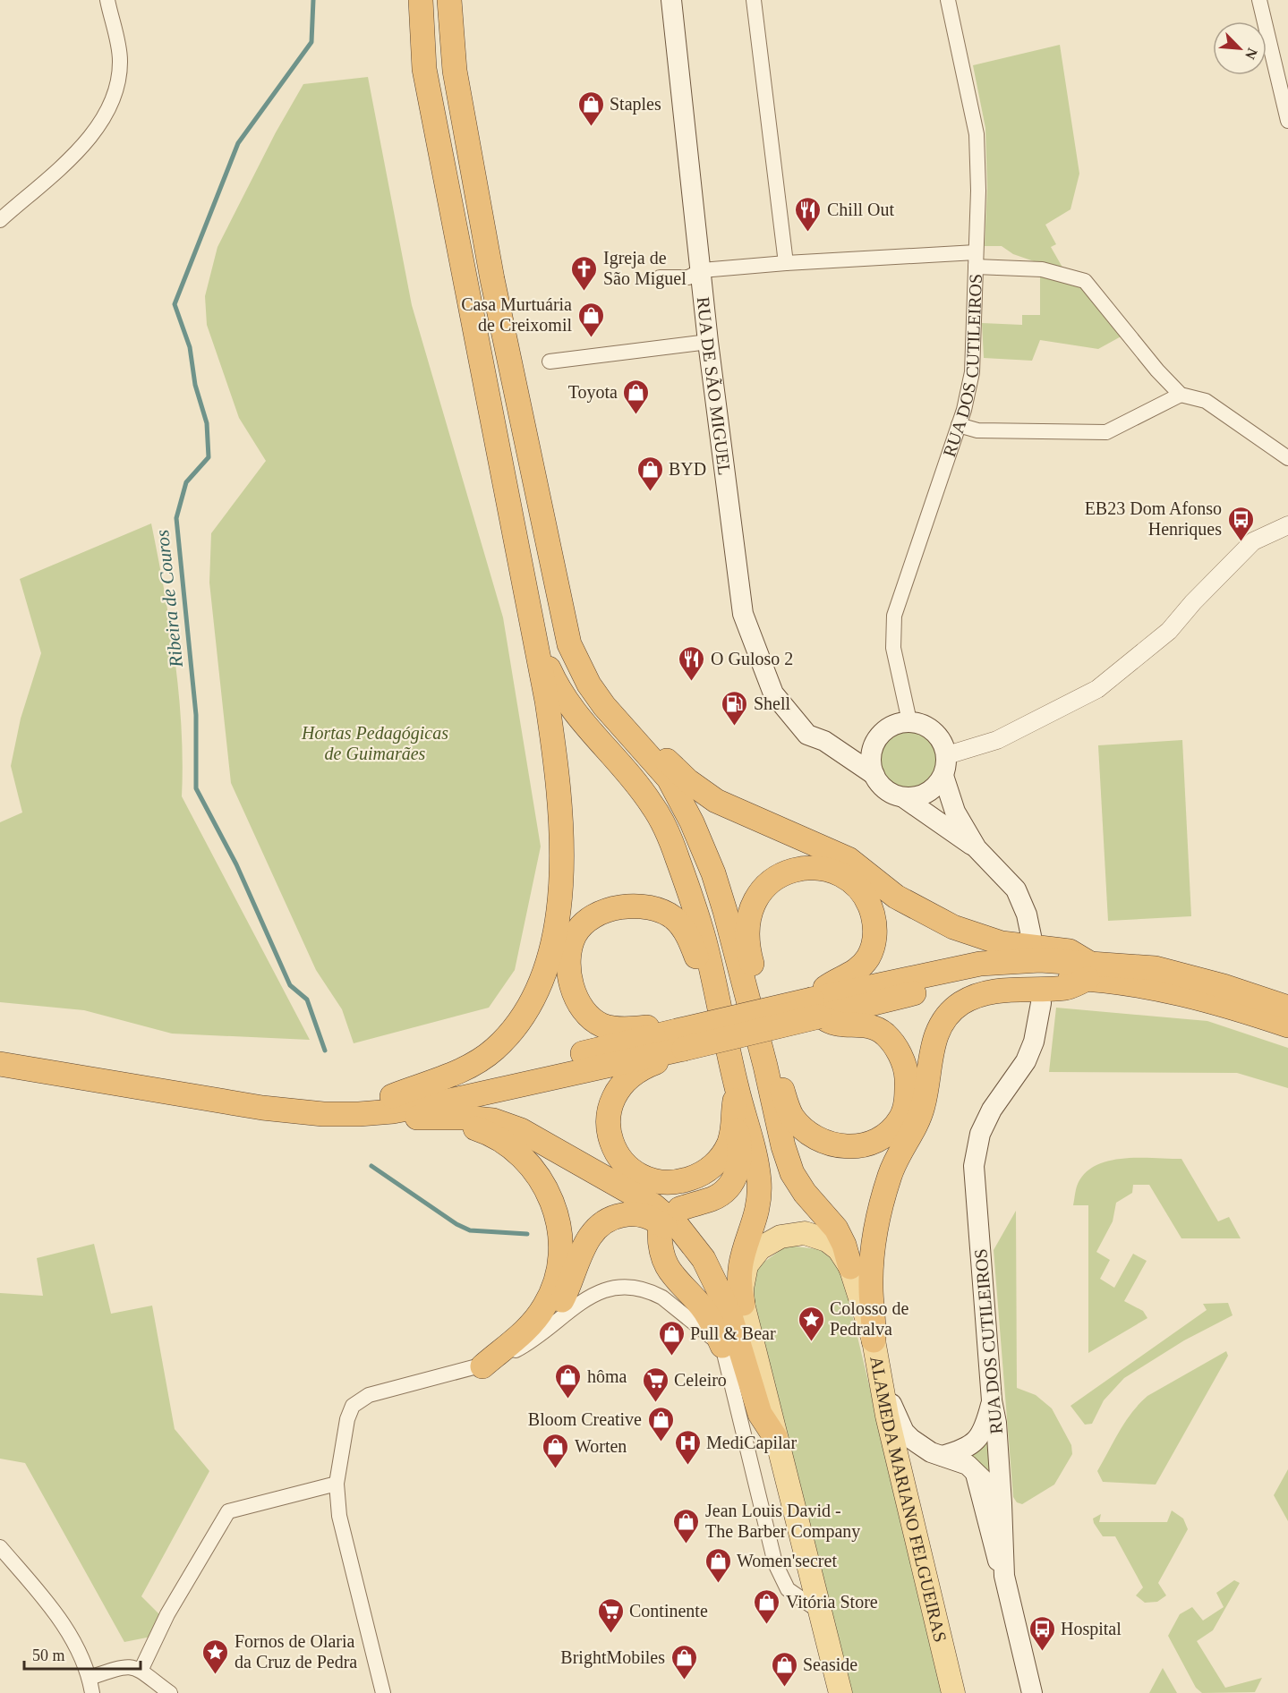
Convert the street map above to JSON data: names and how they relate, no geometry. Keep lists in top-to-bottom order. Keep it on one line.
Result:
{"streets":{"main road":["RUA DOS CUTILEIROS","RUA DE SÃO MIGUEL","ALAMEDA MARIANO FELGUEIRAS"]},"crossings":[["RUA DOS CUTILEIROS","RUA DE SÃO MIGUEL"]],"water":["Ribeira de Couros"],"parks":["Hortas Pedagógicas de Guimarães"],"places":{"shop":["Staples","Casa Murtuária de Creixomil","Toyota","BYD","Pull & Bear","hôma","Bloom Creative","Worten","Jean Louis David - The Barber Company","Women'secret","Vitória Store","BrightMobiles","Seaside"],"restaurant":["Chill Out","O Guloso 2"],"church":["Igreja de São Miguel"],"bus stop":["EB23 Dom Afonso Henriques","Hospital"],"fuel station":["Shell"],"place":["Colosso de Pedralva","Fornos de Olaria da Cruz de Pedra"],"supermarket":["Celeiro","Continente"],"hospital":["MediCapilar"]},"scale_bar":"50 m","north":"bottom right"}
